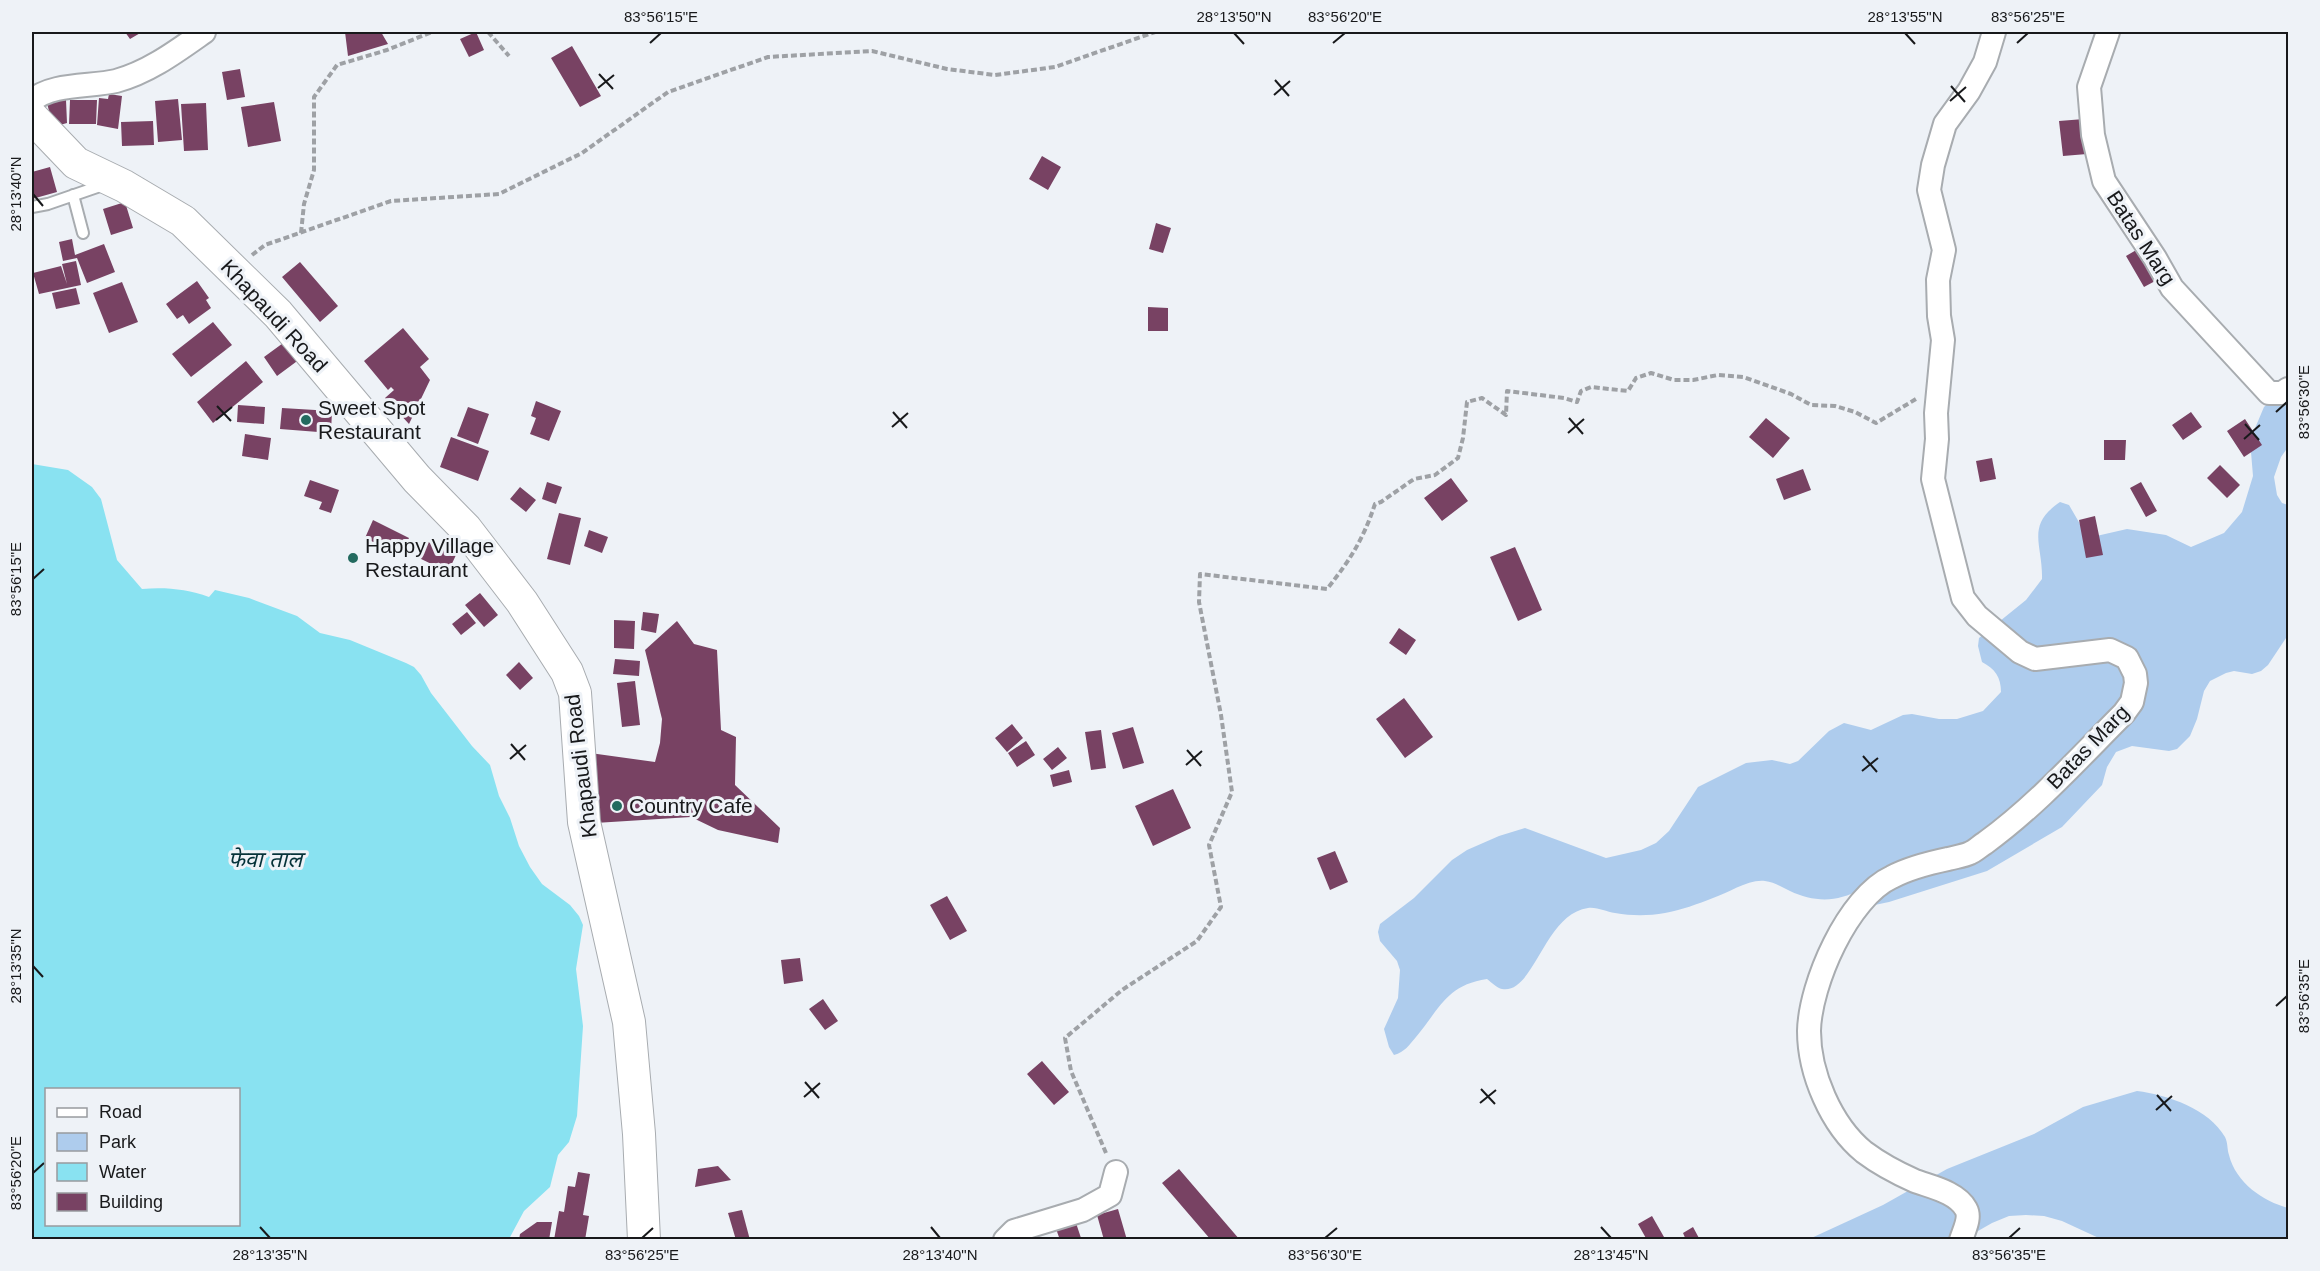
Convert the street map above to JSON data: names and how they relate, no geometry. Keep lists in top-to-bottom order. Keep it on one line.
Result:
{"streets":{"main road":["Khapaudi Road"],"street":["Batas Marg"]},"water":["फेवा ताल"],"places":["Sweet Spot Restaurant","Happy Village Restaurant","Country Cafe"],"legend":["Road","Park","Water","Building"],"coordinates":["83°56'15\"E","28°13'50\"N","83°56'20\"E","28°13'55\"N","83°56'25\"E","28°13'40\"N","83°56'30\"E","28°13'35\"N","83°56'35\"E","28°13'45\"N"]}
